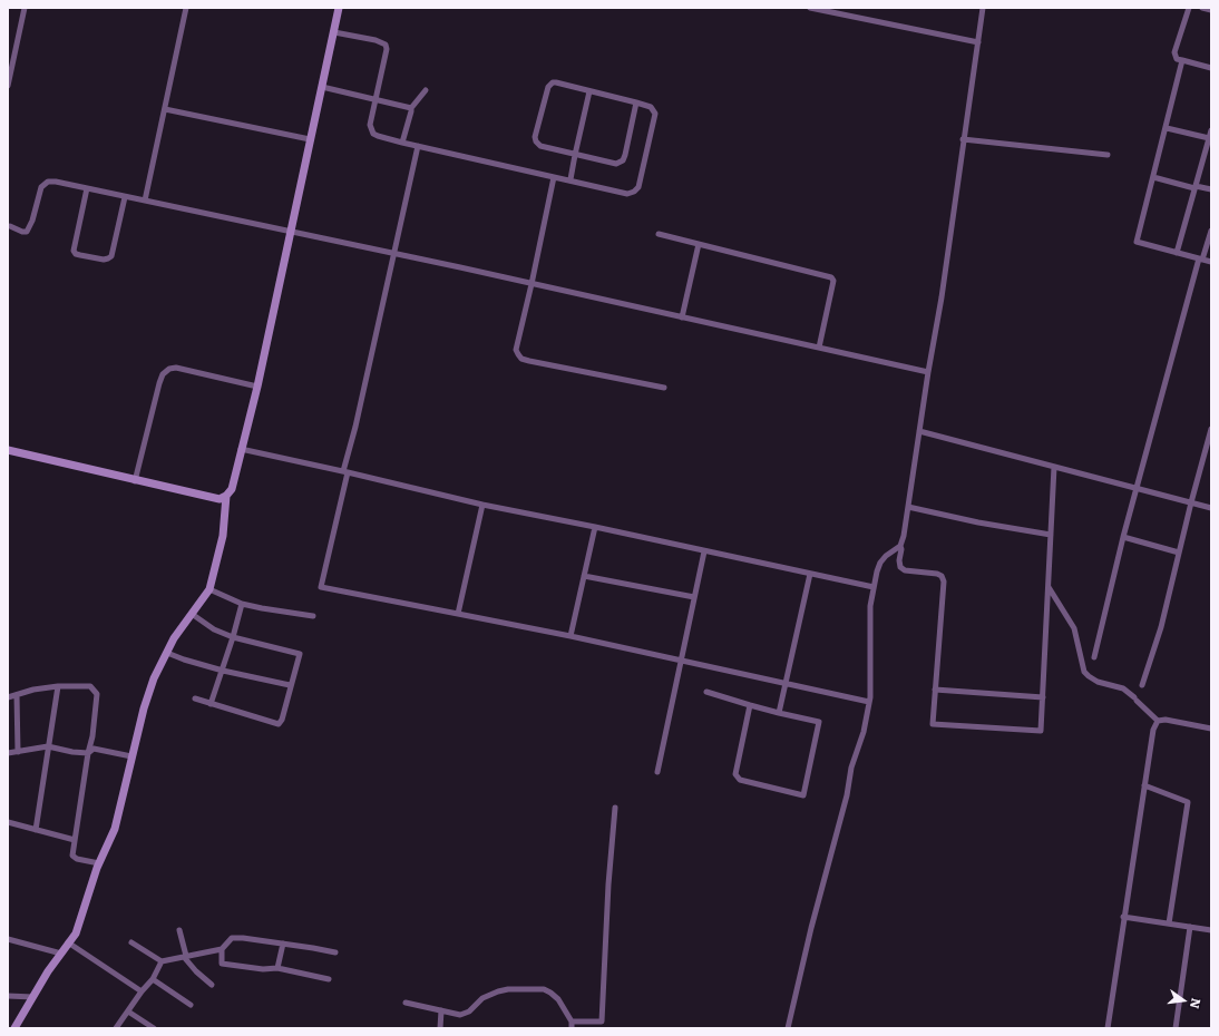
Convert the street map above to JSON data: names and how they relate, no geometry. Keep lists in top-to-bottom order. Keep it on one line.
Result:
{"north":"right"}
